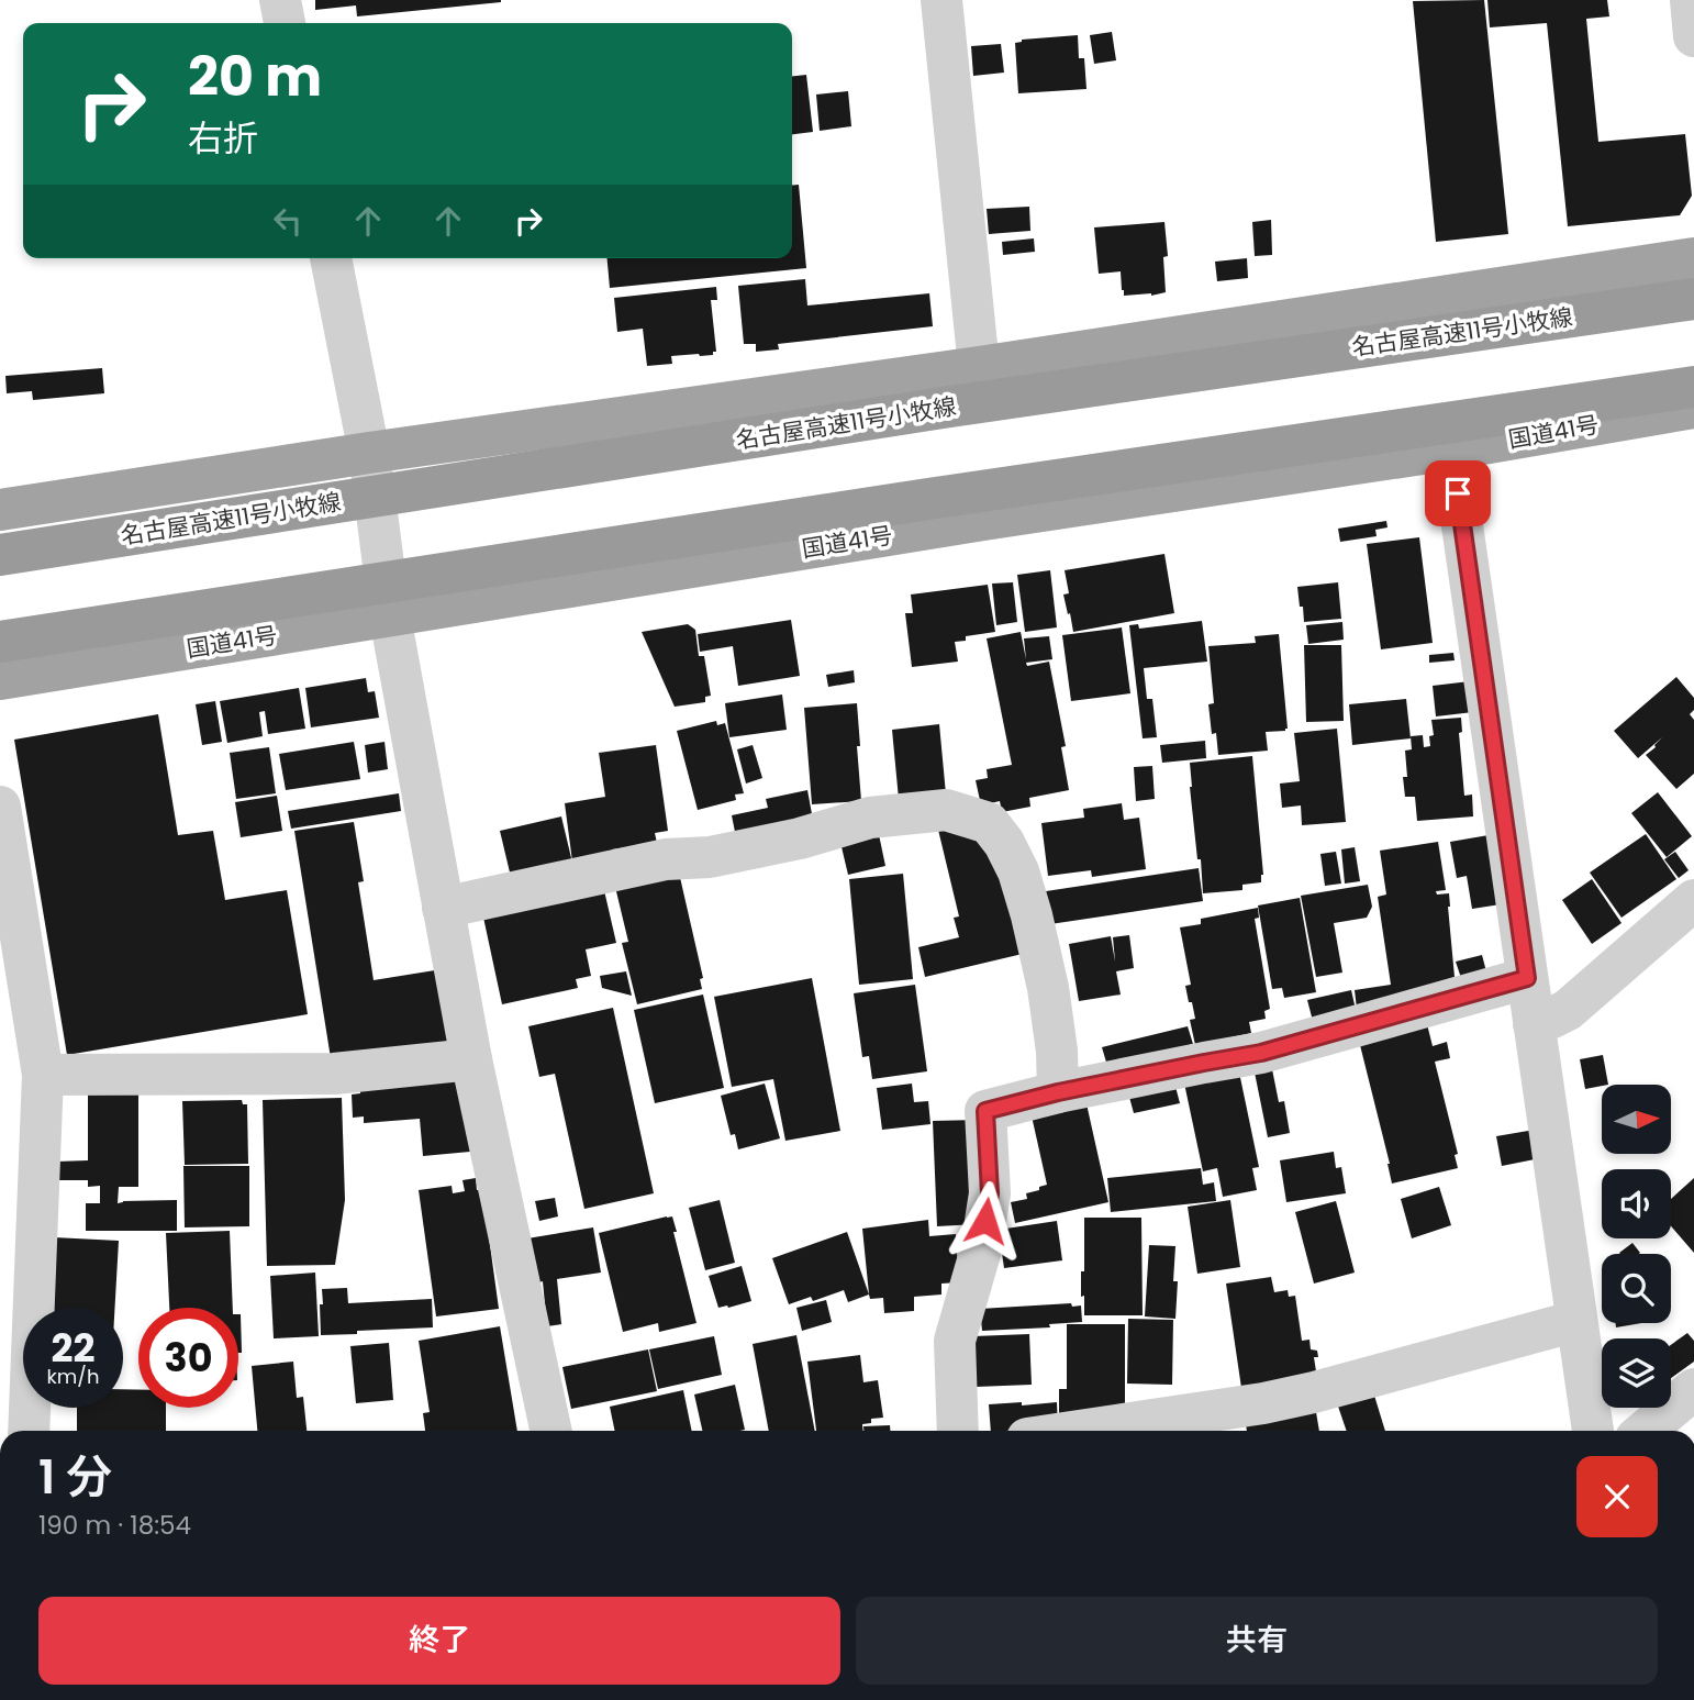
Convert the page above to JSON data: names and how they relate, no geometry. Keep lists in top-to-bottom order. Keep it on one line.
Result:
{"streets":{"highway":["名古屋高速11号小牧線","国道41号"]},"north":"right","page":{"turn":["20 m","右折"],"speed":"22 km/h","limit":"30","heading":["1 分","190 m · 18:54"],"buttons":["終了","共有"]}}
